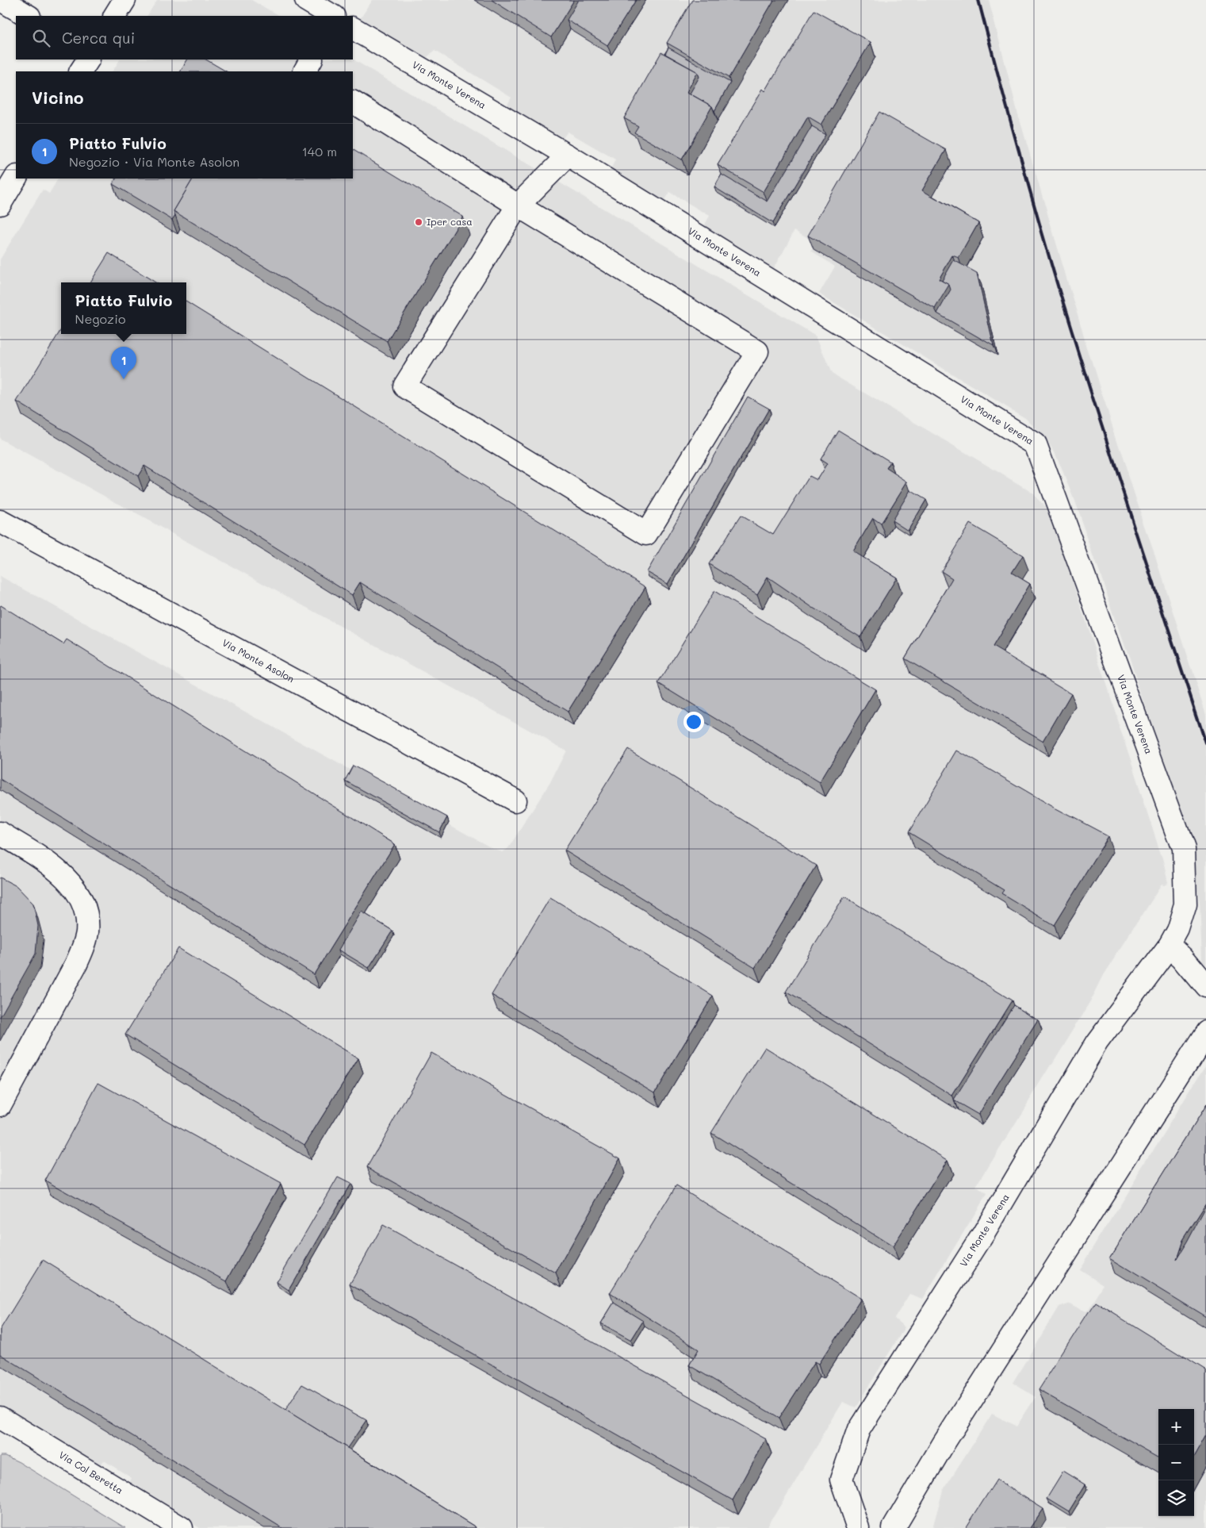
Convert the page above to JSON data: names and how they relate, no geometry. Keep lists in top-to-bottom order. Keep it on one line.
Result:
{"streets":{"street":["Via Monte Verena","Via Monte Asolon","Via Col Beretta"]},"places":["Iper casa"],"page":{"search":"Cerca qui","heading":"Vicino","list":[{"mark":"1","name":"Piatto Fulvio","note":"Negozio · Via Monte Asolon","value":"140 m"}],"popup":["Piatto Fulvio","Negozio"],"pins":"1","map_buttons":["+","−"]}}
